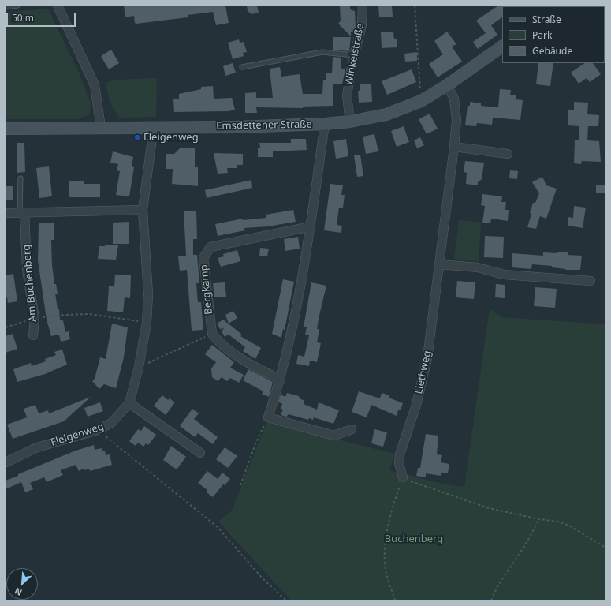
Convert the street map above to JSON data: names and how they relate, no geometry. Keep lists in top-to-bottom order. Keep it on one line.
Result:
{"streets":{"main road":["Emsdettener Straße"],"street":["Winkelstraße","Am Buchenberg","Bergkamp","Liethweg","Fleigenweg"]},"crossings":[["Winkelstraße","Emsdettener Straße"],["Emsdettener Straße","Liethweg"],["Emsdettener Straße","Fleigenweg"]],"parks":["Buchenberg"],"places":["Fleigenweg"],"legend":["Straße","Park","Gebäude"],"scale_bar":"50 m","north":"bottom left"}
